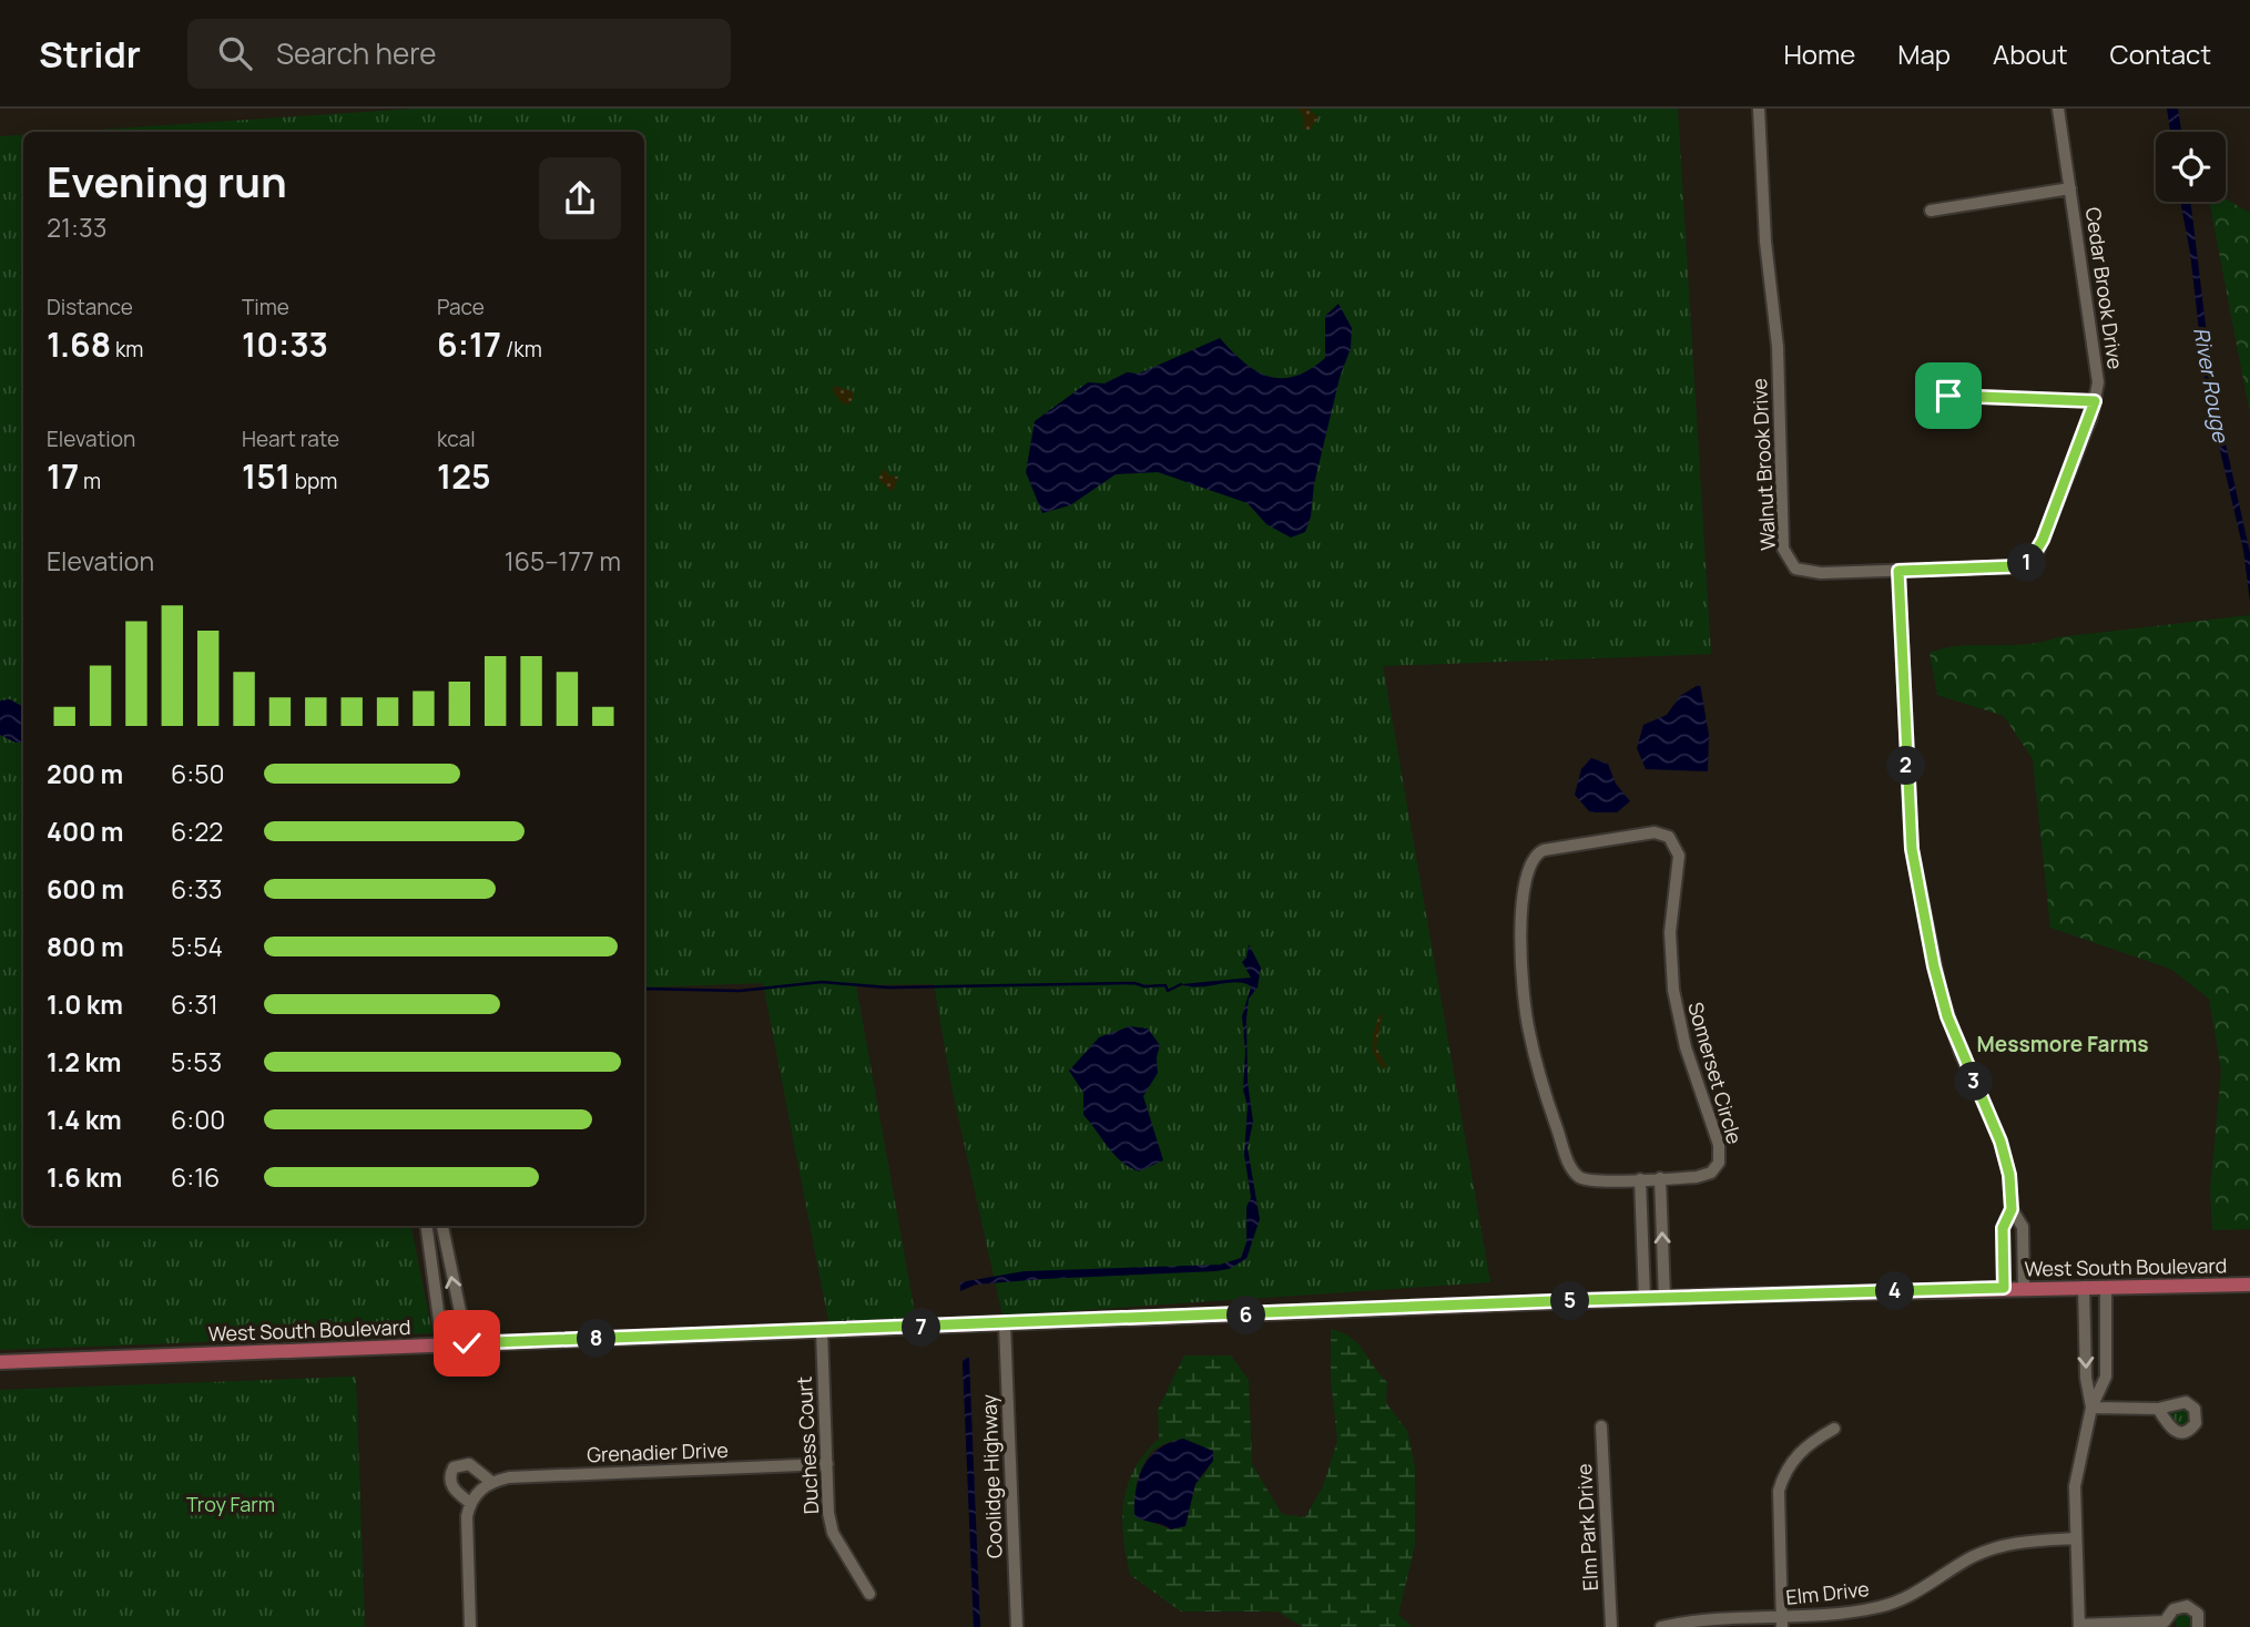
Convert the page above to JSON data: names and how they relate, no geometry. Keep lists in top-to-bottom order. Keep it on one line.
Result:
{"streets":{"main road":["West South Boulevard"],"street":["Cedar Brook Drive","Walnut Brook Drive","Somerset Circle","Duchess Court","Grenadier Drive","Coolidge Highway","Elm Park Drive","Elm Drive"]},"crossings":[["Cedar Brook Drive","Walnut Brook Drive"],["West South Boulevard","Duchess Court"],["West South Boulevard","Coolidge Highway"],["Duchess Court","Grenadier Drive"]],"districts":["Messmore Farms"],"water":["River Rouge"],"parks":["Troy Farm"],"page":{"header":"Stridr","search":"Search here","nav":["Home","Map","About","Contact"],"heading":["Evening run","21:33"],"stats":[["Distance","1.68 km"],["Time","10:33"],["Pace","6:17 /km"],["Elevation","17 m"],["Heart rate","151 bpm"],["kcal","125"]],"chart":["Elevation","165–177 m"],"pins":["1","2","3","4","5","6","7","8"],"list":[{"name":"200 m","note":"6:50"},{"name":"400 m","note":"6:22"},{"name":"600 m","note":"6:33"},{"name":"800 m","note":"5:54"},{"name":"1.0 km","note":"6:31"},{"name":"1.2 km","note":"5:53"},{"name":"1.4 km","note":"6:00"},{"name":"1.6 km","note":"6:16"}]}}
